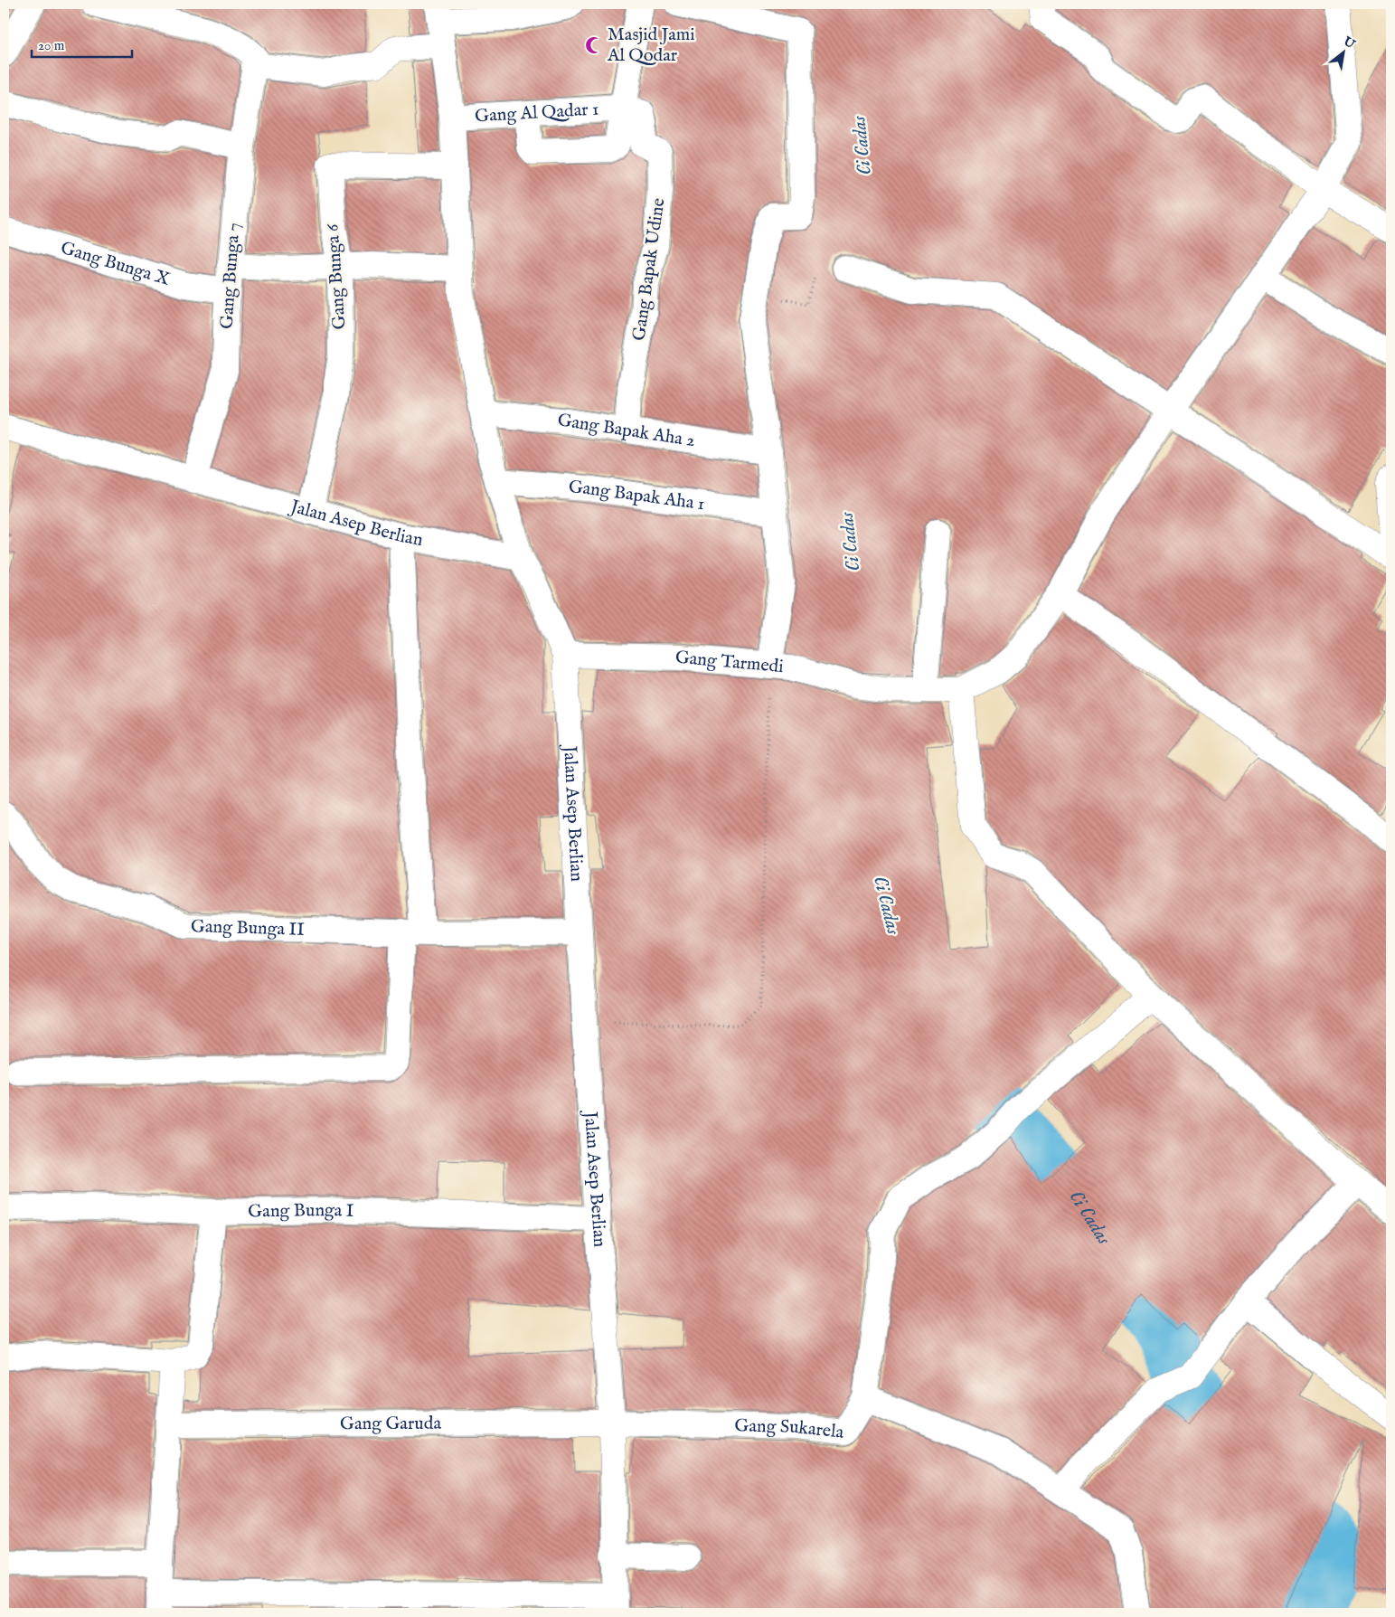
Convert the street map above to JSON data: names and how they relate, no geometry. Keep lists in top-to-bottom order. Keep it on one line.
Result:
{"streets":{"street":["Gang Al Qadar 1","Gang Bunga X","Gang Bapak Udine","Gang Bunga 7","Gang Bunga 6","Gang Bapak Aha 2","Gang Bapak Aha 1","Jalan Asep Berlian","Gang Tarmedi","Gang Bunga II","Gang Bunga I","Gang Garuda","Gang Sukarela"]},"crossings":[["Gang Al Qadar 1","Gang Bapak Udine"],["Gang Bunga X","Gang Bunga 7"],["Gang Bapak Udine","Gang Bapak Aha 2"],["Gang Bunga 7","Jalan Asep Berlian"],["Gang Bunga 6","Jalan Asep Berlian"],["Jalan Asep Berlian","Gang Tarmedi"],["Jalan Asep Berlian","Gang Bunga II"],["Jalan Asep Berlian","Gang Bunga I"],["Jalan Asep Berlian","Gang Garuda"],["Jalan Asep Berlian","Gang Sukarela"],["Gang Garuda","Gang Sukarela"]],"water":["Ci Cadas"],"places":{"mosque":["Masjid Jami Al Qodar"]},"scale_bar":"20 m","north":"top right"}
